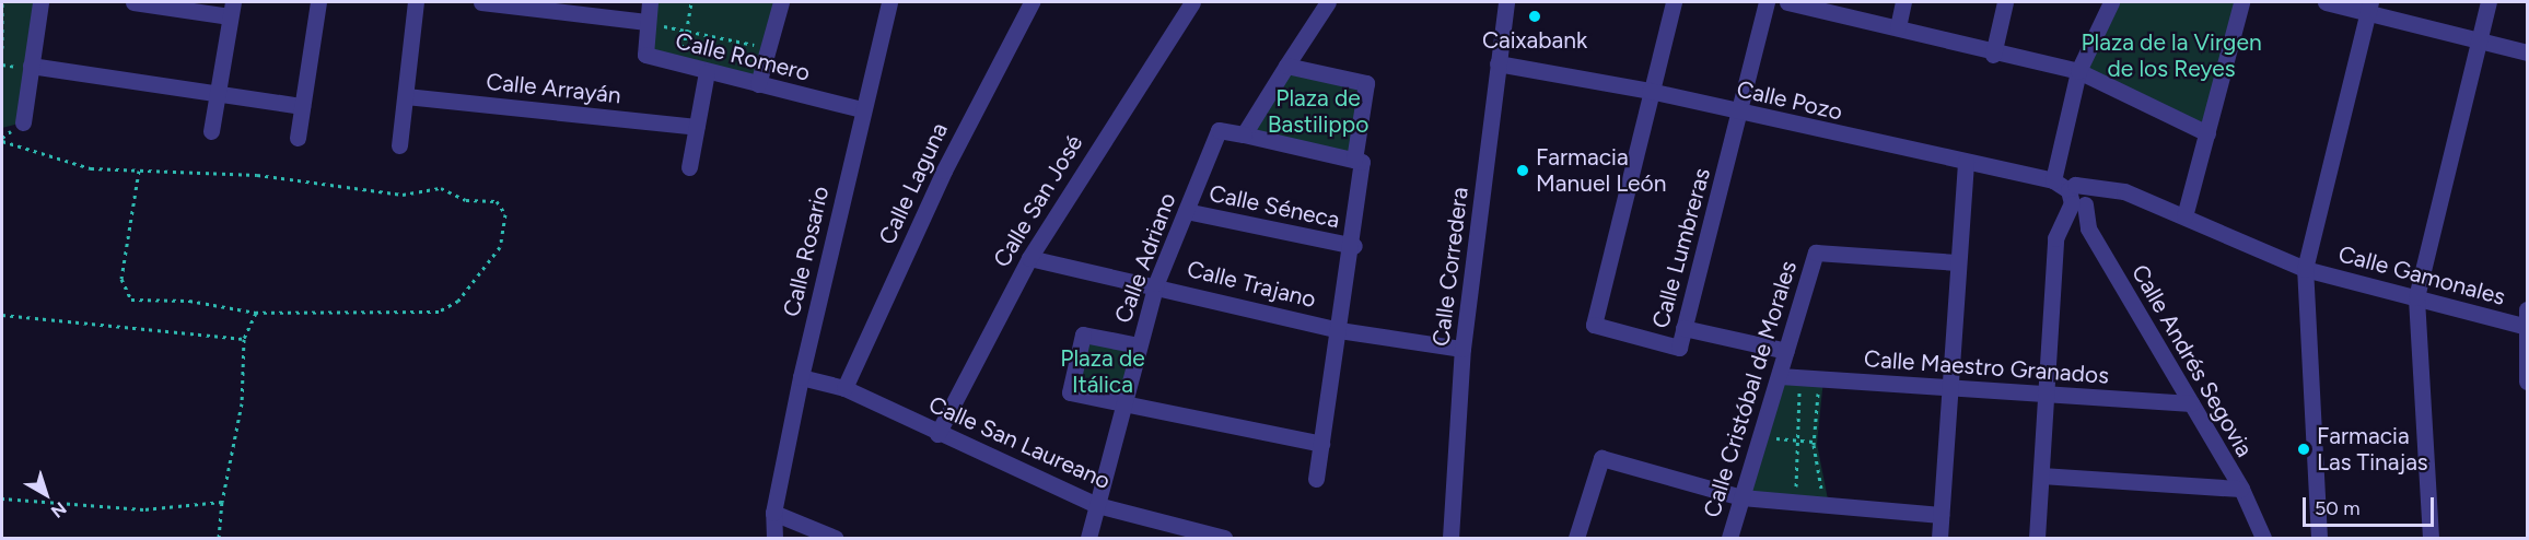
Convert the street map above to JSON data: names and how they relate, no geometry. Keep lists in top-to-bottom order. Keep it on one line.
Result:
{"streets":{"street":["Calle Romero","Calle Arrayán","Calle Pozo","Calle Laguna","Calle San José","Calle Séneca","Calle Lumbreras","Calle Rosario","Calle Adriano","Calle Corredera","Calle Gamonales","Calle Trajano","Calle Andrés Segovia","Calle Maestro Granados","Calle Cristóbal de Morales","Calle San Laureano"]},"crossings":[["Calle Romero","Calle Rosario"],["Calle Pozo","Calle Lumbreras"],["Calle Pozo","Calle Corredera"],["Calle Pozo","Calle Andrés Segovia"],["Calle Laguna","Calle San Laureano"],["Calle San José","Calle Trajano"],["Calle San José","Calle San Laureano"],["Calle Séneca","Calle Adriano"],["Calle Rosario","Calle San Laureano"],["Calle Adriano","Calle Trajano"],["Calle Adriano","Calle San Laureano"],["Calle Corredera","Calle Trajano"],["Calle Andrés Segovia","Calle Maestro Granados"],["Calle Maestro Granados","Calle Cristóbal de Morales"]],"parks":["Plaza de la Virgen de los Reyes","Plaza de Bastilippo","Plaza de Itálica"],"places":["Caixabank","Farmacia Manuel León","Farmacia Las Tinajas"],"scale_bar":"50 m","north":"bottom right"}
